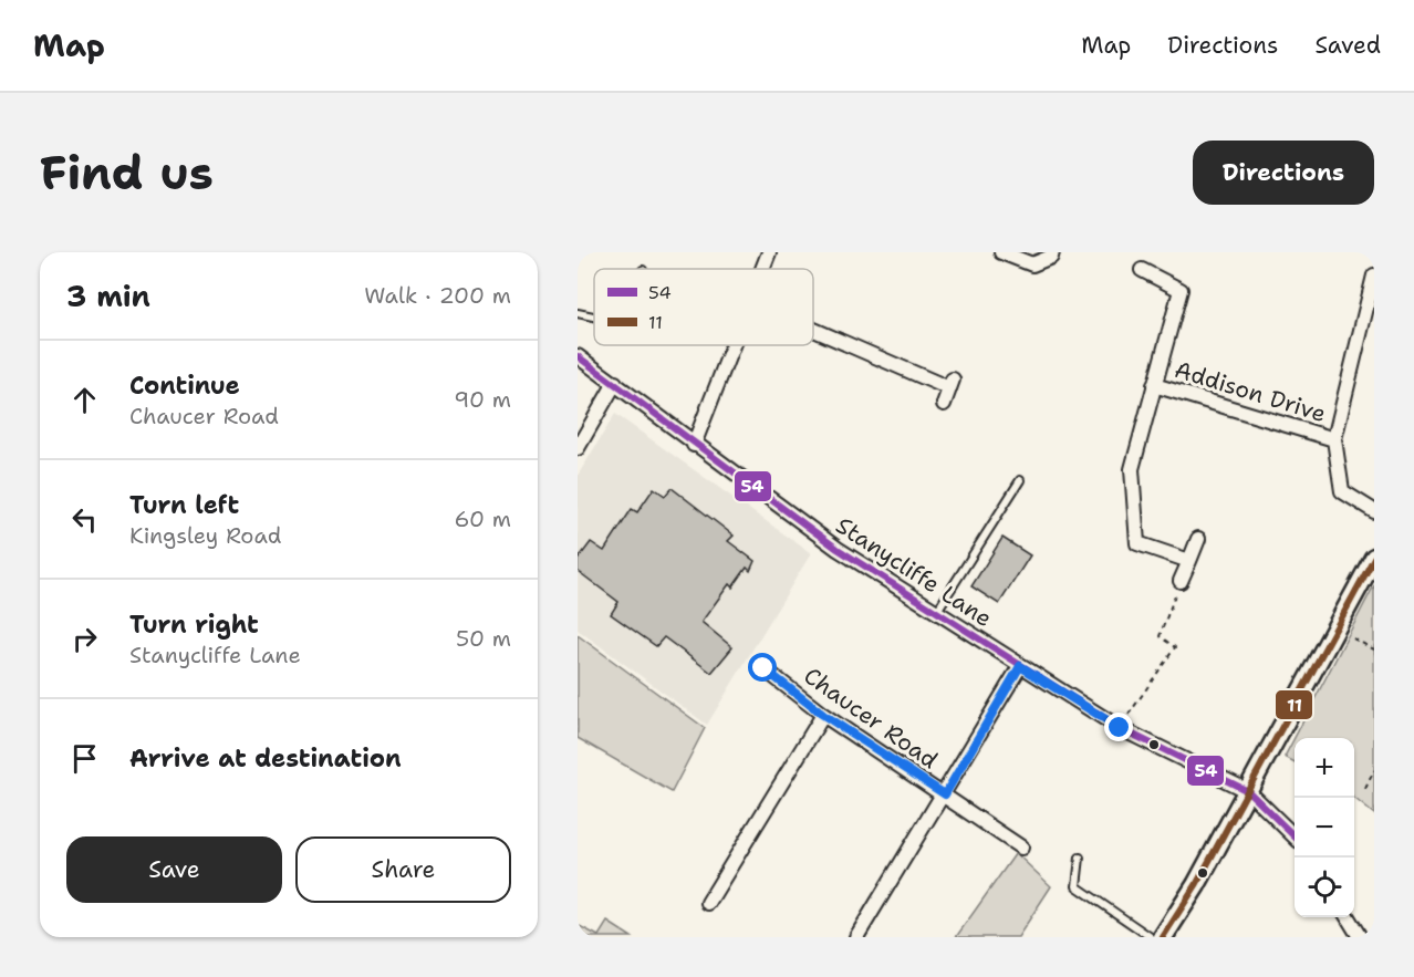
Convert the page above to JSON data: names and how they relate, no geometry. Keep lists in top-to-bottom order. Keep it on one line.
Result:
{"streets":{"street":["Addison Drive","Stanycliffe Lane","Chaucer Road"]},"lines":["transit line 54","transit line 11"],"legend":["54","11"],"page":{"header":"Map","nav":["Map","Directions","Saved"],"buttons":["Directions",["Save","Share"]],"title":"Find us","heading":["3 min","Walk · 200 m"],"list":[["Continue","Chaucer Road","90 m"],["Turn left","Kingsley Road","60 m"],["Turn right","Stanycliffe Lane","50 m"],"Arrive at destination"],"map_buttons":["+","−"]}}
